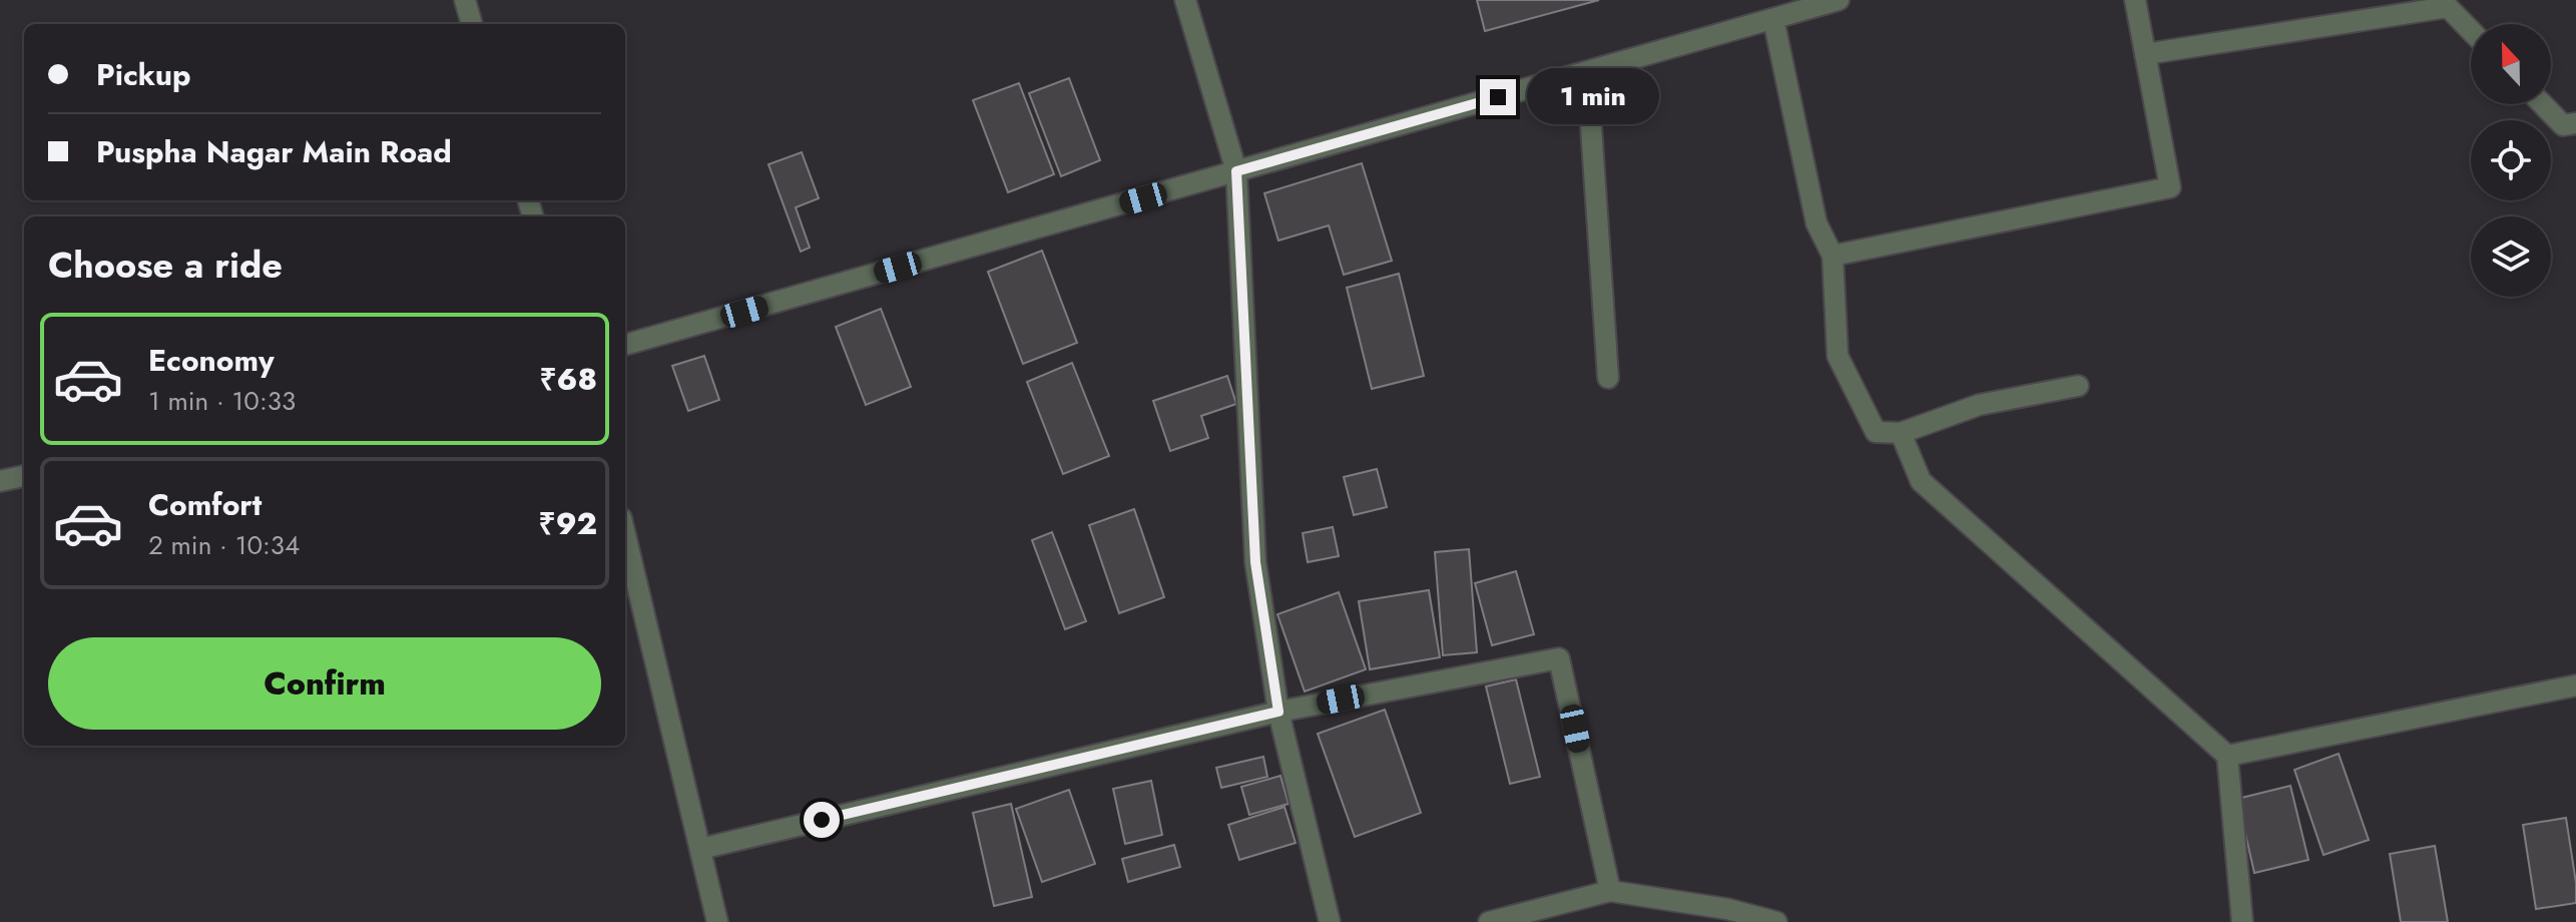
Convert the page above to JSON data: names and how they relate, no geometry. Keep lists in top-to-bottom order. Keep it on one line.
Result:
{"north":"top","page":{"banner":["Pickup","Puspha Nagar Main Road"],"bubble":"1 min","heading":"Choose a ride","list":[{"name":"Economy","note":"1 min · 10:33","value":"₹68"},{"name":"Comfort","note":"2 min · 10:34","value":"₹92"}],"buttons":"Confirm"}}
